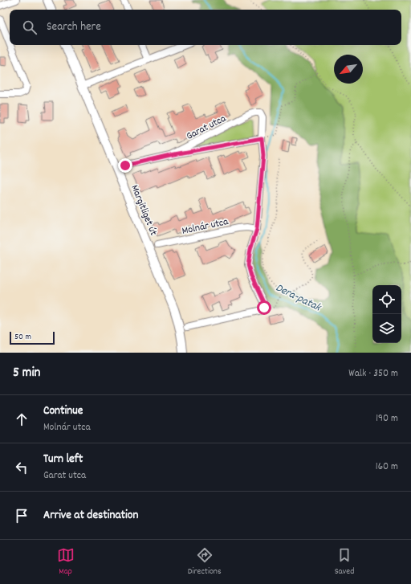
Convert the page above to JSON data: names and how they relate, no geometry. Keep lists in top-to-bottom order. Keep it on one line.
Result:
{"streets":{"main road":["Margitliget út"],"street":["Garat utca","Molnár utca"]},"crossings":[["Garat utca","Margitliget út"]],"water":["Dera-patak"],"scale_bar":"50 m","north":"bottom left","page":{"search":"Search here","scale":"50 m","heading":["5 min","Walk · 350 m"],"list":[["Continue","Molnár utca","190 m"],["Turn left","Garat utca","160 m"],"Arrive at destination"],"nav":["Map","Directions","Saved"]}}
